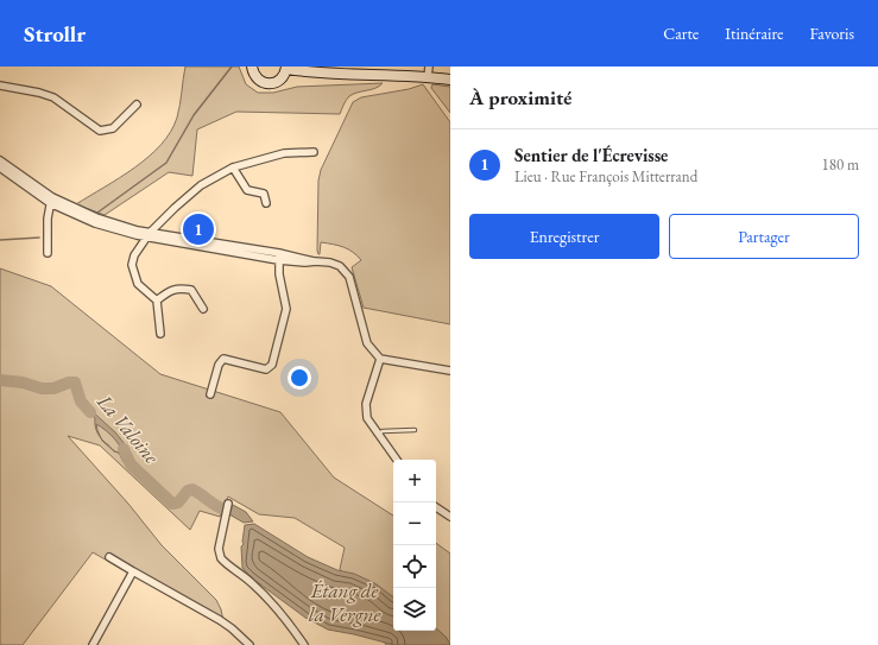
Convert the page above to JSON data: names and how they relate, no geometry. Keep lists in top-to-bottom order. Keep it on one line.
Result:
{"water":["La Valoine","Étang de la Vergne"],"page":{"header":"Strollr","nav":["Carte","Itinéraire","Favoris"],"heading":"À proximité","list":[{"mark":"1","name":"Sentier de l'Écrevisse","note":"Lieu · Rue François Mitterrand","value":"180 m"}],"buttons":["Enregistrer","Partager"],"pins":"1","map_buttons":["+","−"]}}
